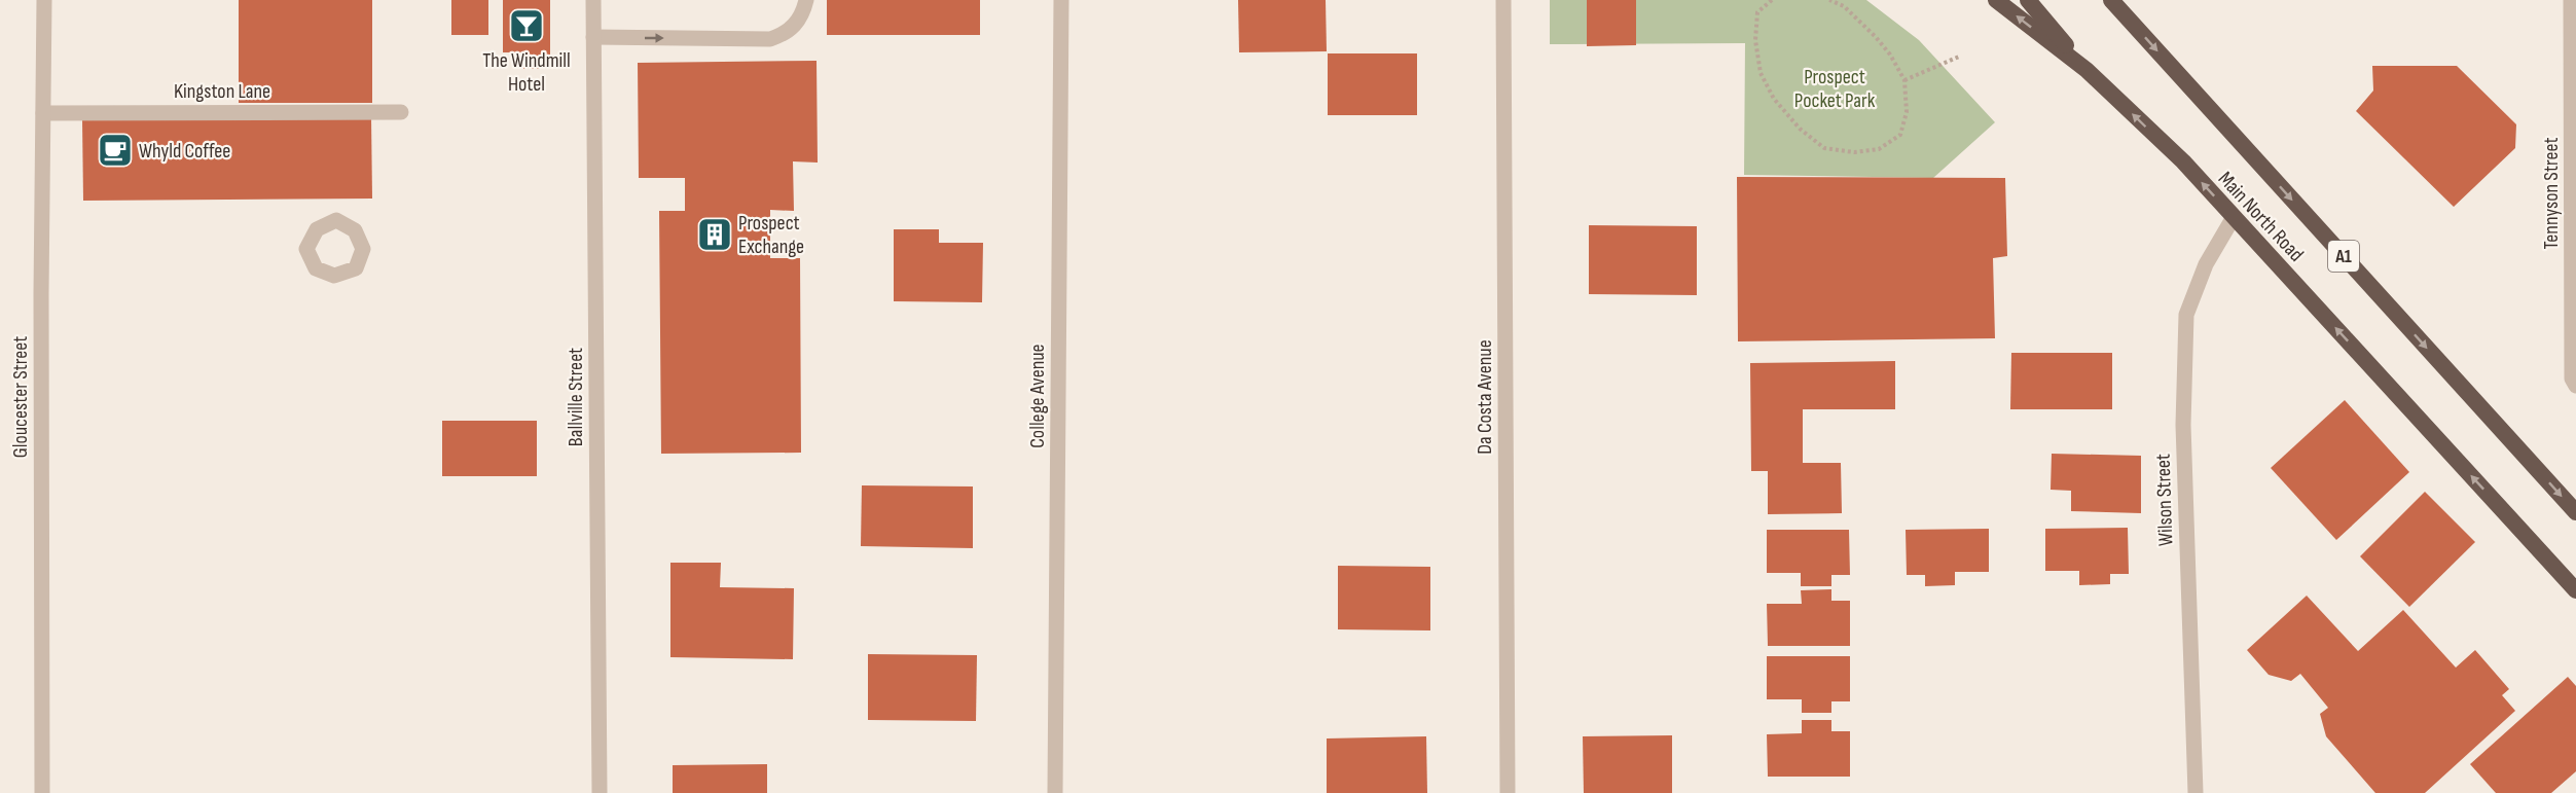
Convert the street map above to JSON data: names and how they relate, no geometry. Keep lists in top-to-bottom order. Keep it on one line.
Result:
{"streets":{"highway":["Main North Road","A1"],"street":["Kingston Lane","Tennyson Street","College Avenue","Gloucester Street","Ballville Street","Da Costa Avenue","Wilson Street"]},"crossings":[["Kingston Lane","Gloucester Street"],["Main North Road","Wilson Street"]],"parks":["Prospect Pocket Park"],"places":{"bar":["The Windmill Hotel"],"cafe":["Whyld Coffee"],"building":["Prospect Exchange"]}}
